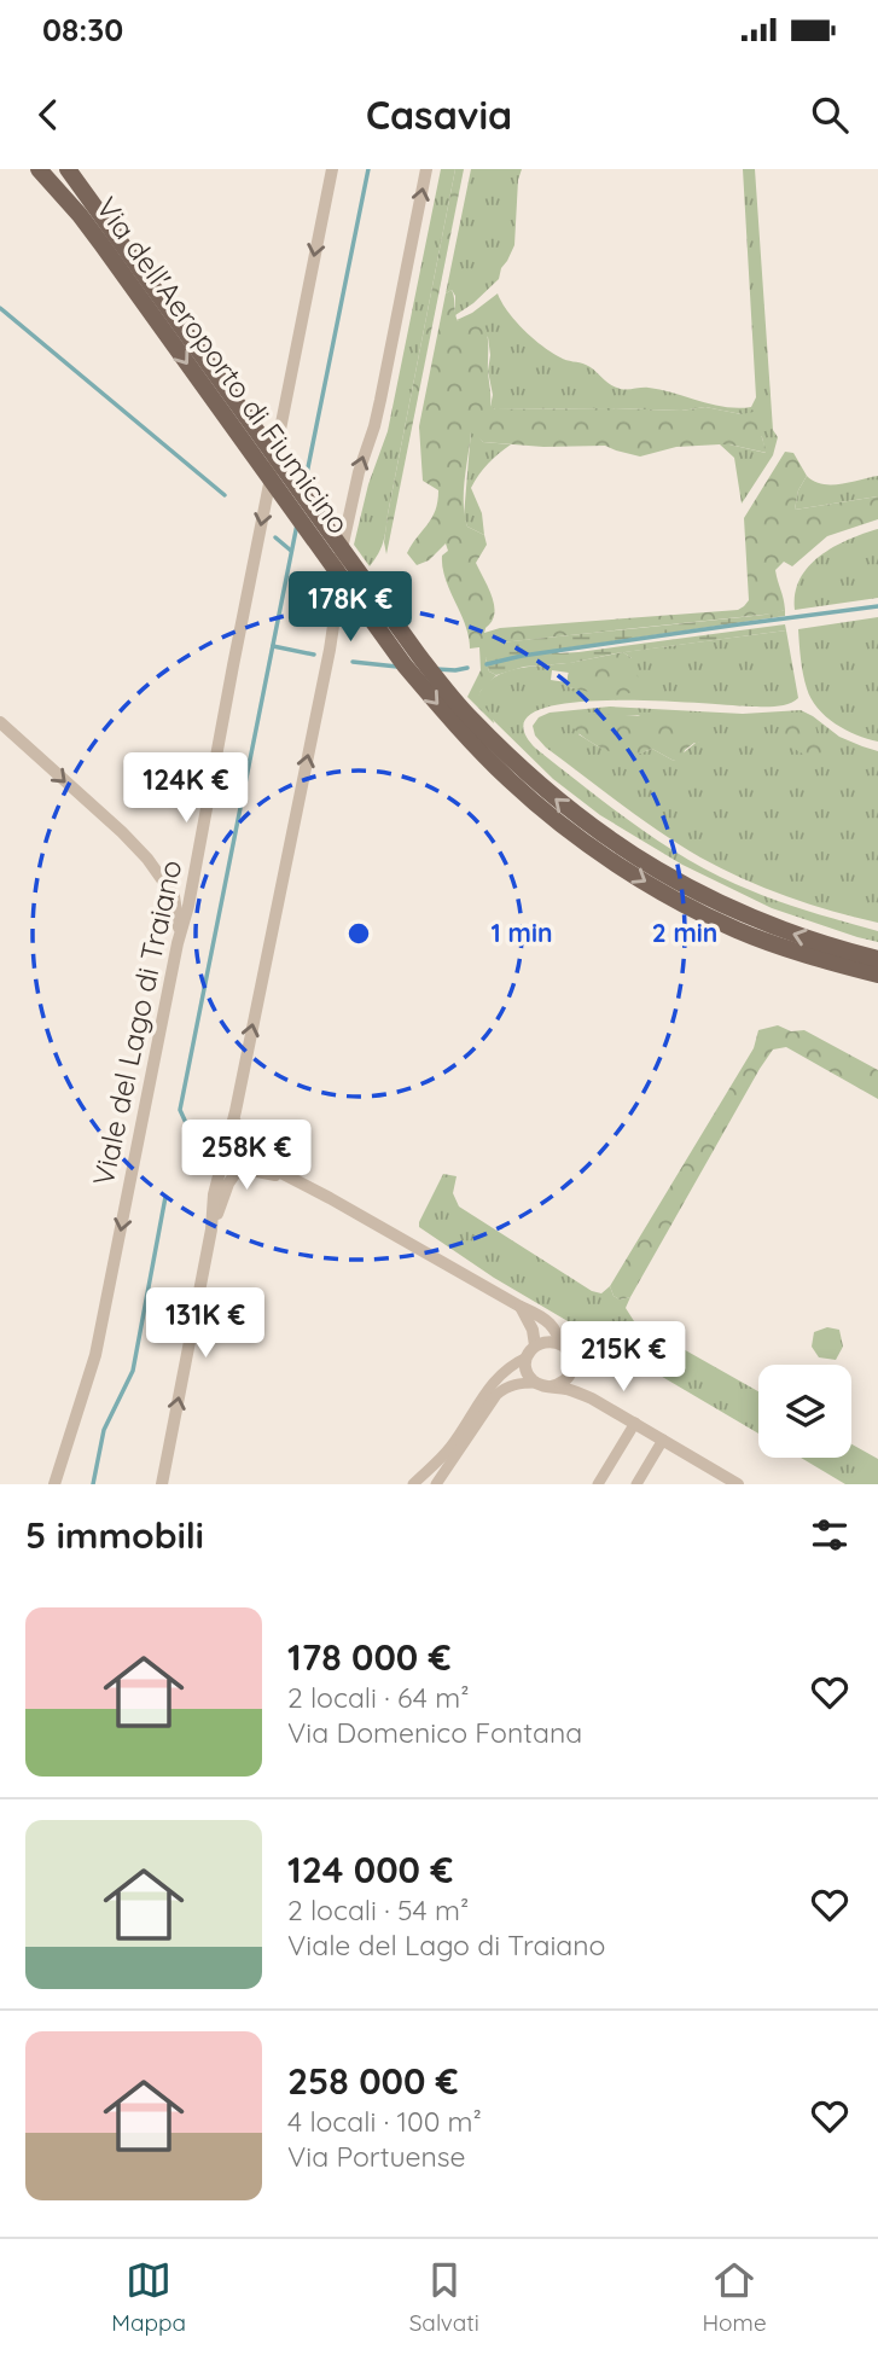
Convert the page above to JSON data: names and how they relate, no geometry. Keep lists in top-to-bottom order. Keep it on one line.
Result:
{"streets":{"main road":["Via dell'Aeroporto di Fiumicino"],"street":["Viale del Lago di Traiano"]},"page":{"status":"08:30","header":"Casavia","price":["178K €","124K €","258K €","131K €","215K €"],"heading":"5 immobili","list":[{"name":"178 000 €","note":"2 locali · 64 m² · Via Domenico Fontana"},{"name":"124 000 €","note":"2 locali · 54 m² · Viale del Lago di Traiano"},{"name":"258 000 €","note":"4 locali · 100 m² · Via Portuense"}],"tabs":["Mappa","Salvati","Home"]},"rings":["1 min","2 min"]}
